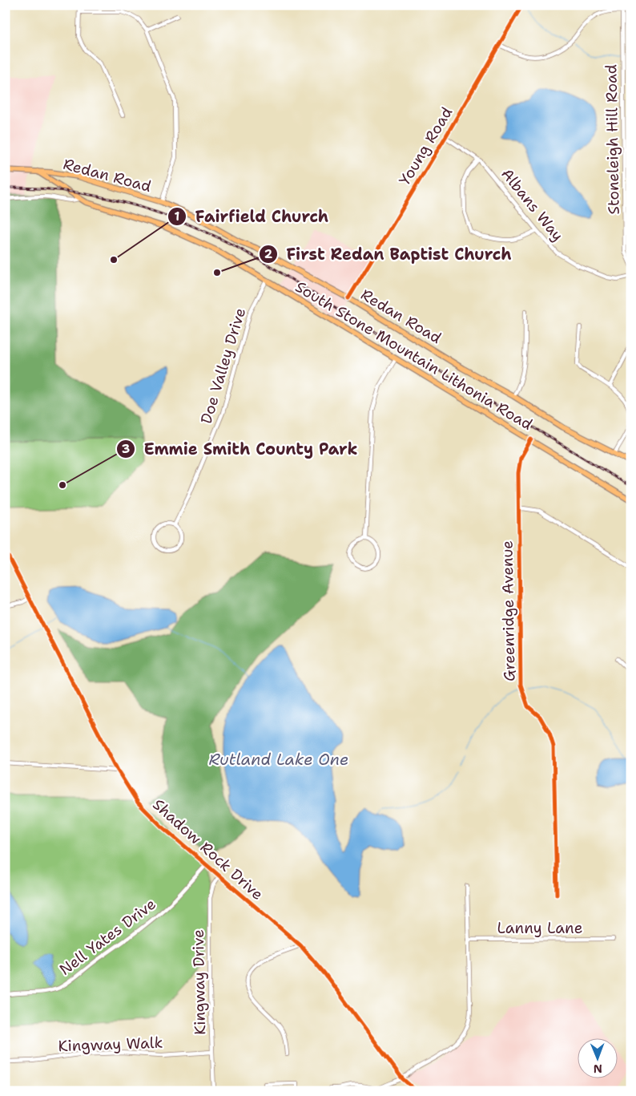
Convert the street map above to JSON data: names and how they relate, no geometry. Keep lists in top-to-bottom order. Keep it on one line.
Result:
{"streets":{"main road":["Redan Road","South Stone Mountain Lithonia Road"],"street":["Stoneleigh Hill Road","Young Road","Albans Way","Doe Valley Drive","Greenridge Avenue","Shadow Rock Drive","Lanny Lane","Nell Yates Drive","Kingway Drive","Kingway Walk"]},"crossings":[["Young Road","Redan Road"],["Young Road","Albans Way"],["Redan Road","South Stone Mountain Lithonia Road"],["South Stone Mountain Lithonia Road","Doe Valley Drive"],["South Stone Mountain Lithonia Road","Greenridge Avenue"],["Shadow Rock Drive","Nell Yates Drive"],["Shadow Rock Drive","Kingway Drive"],["Kingway Drive","Kingway Walk"]],"water":["Rutland Lake One"],"places":["Fairfield Church","First Redan Baptist Church","Emmie Smith County Park"],"north":"bottom"}
